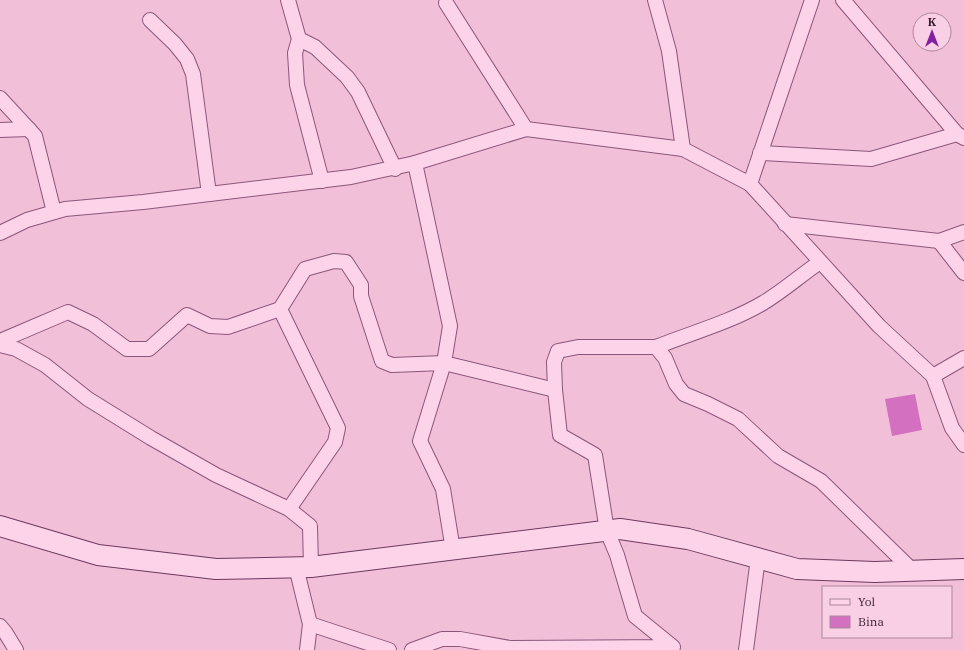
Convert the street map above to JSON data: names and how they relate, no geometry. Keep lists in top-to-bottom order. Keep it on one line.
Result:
{"legend":["Yol","Bina"],"north":"top"}
